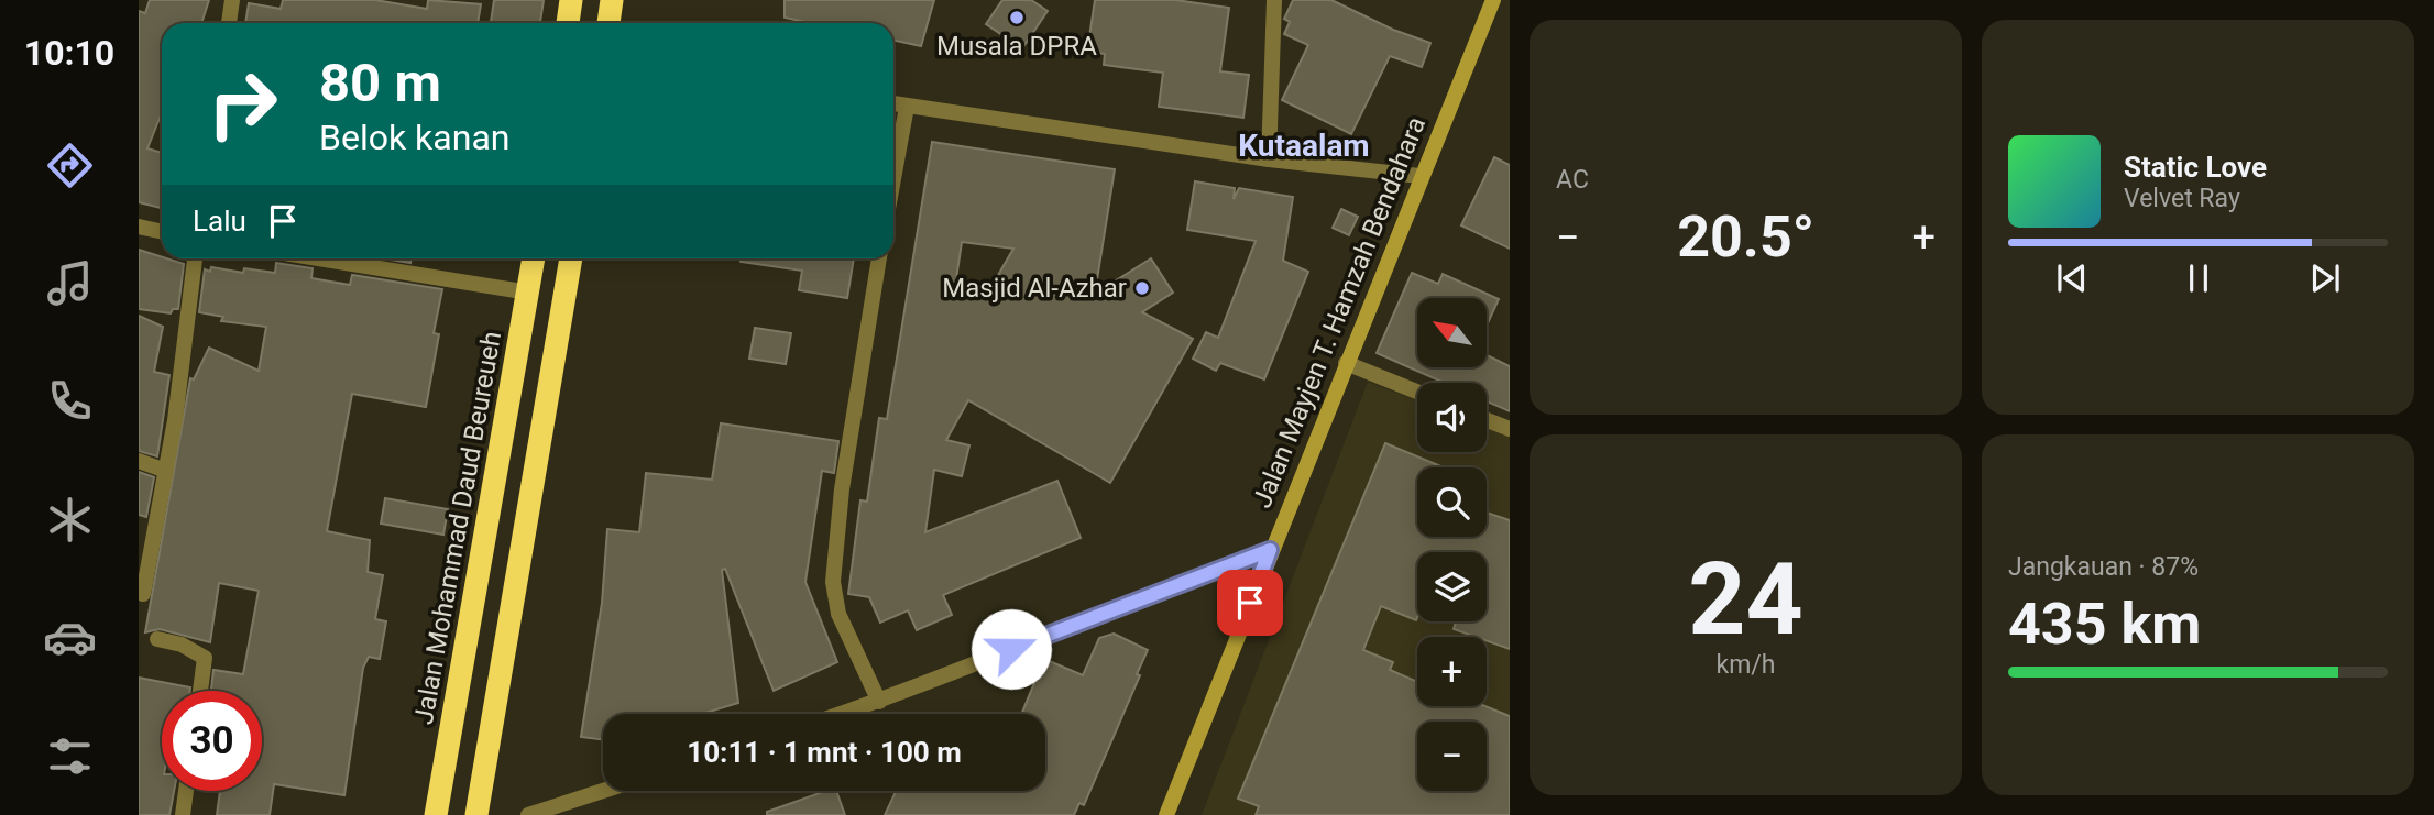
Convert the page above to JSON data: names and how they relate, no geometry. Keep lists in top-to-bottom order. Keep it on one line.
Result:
{"streets":{"highway":["Jalan Mohammad Daud Beureueh"],"street":["Jalan Mayjen T. Hamzah Bendahara"]},"districts":["Kutaalam"],"places":["Musala DPRA","Masjid Al-Azhar"],"north":"top left","page":{"tabs":"10:10","tile":["AC",["24","km/h"],["Jangkauan · 87%","435 km"]],"turn":["80 m","Belok kanan"],"song":["Static Love","Velvet Ray"],"then":"Lalu","heat":["−","20.5°","+"],"map_buttons":["+","−"],"limit":"30","trip":"10:11 · 1 mnt · 100 m"}}
